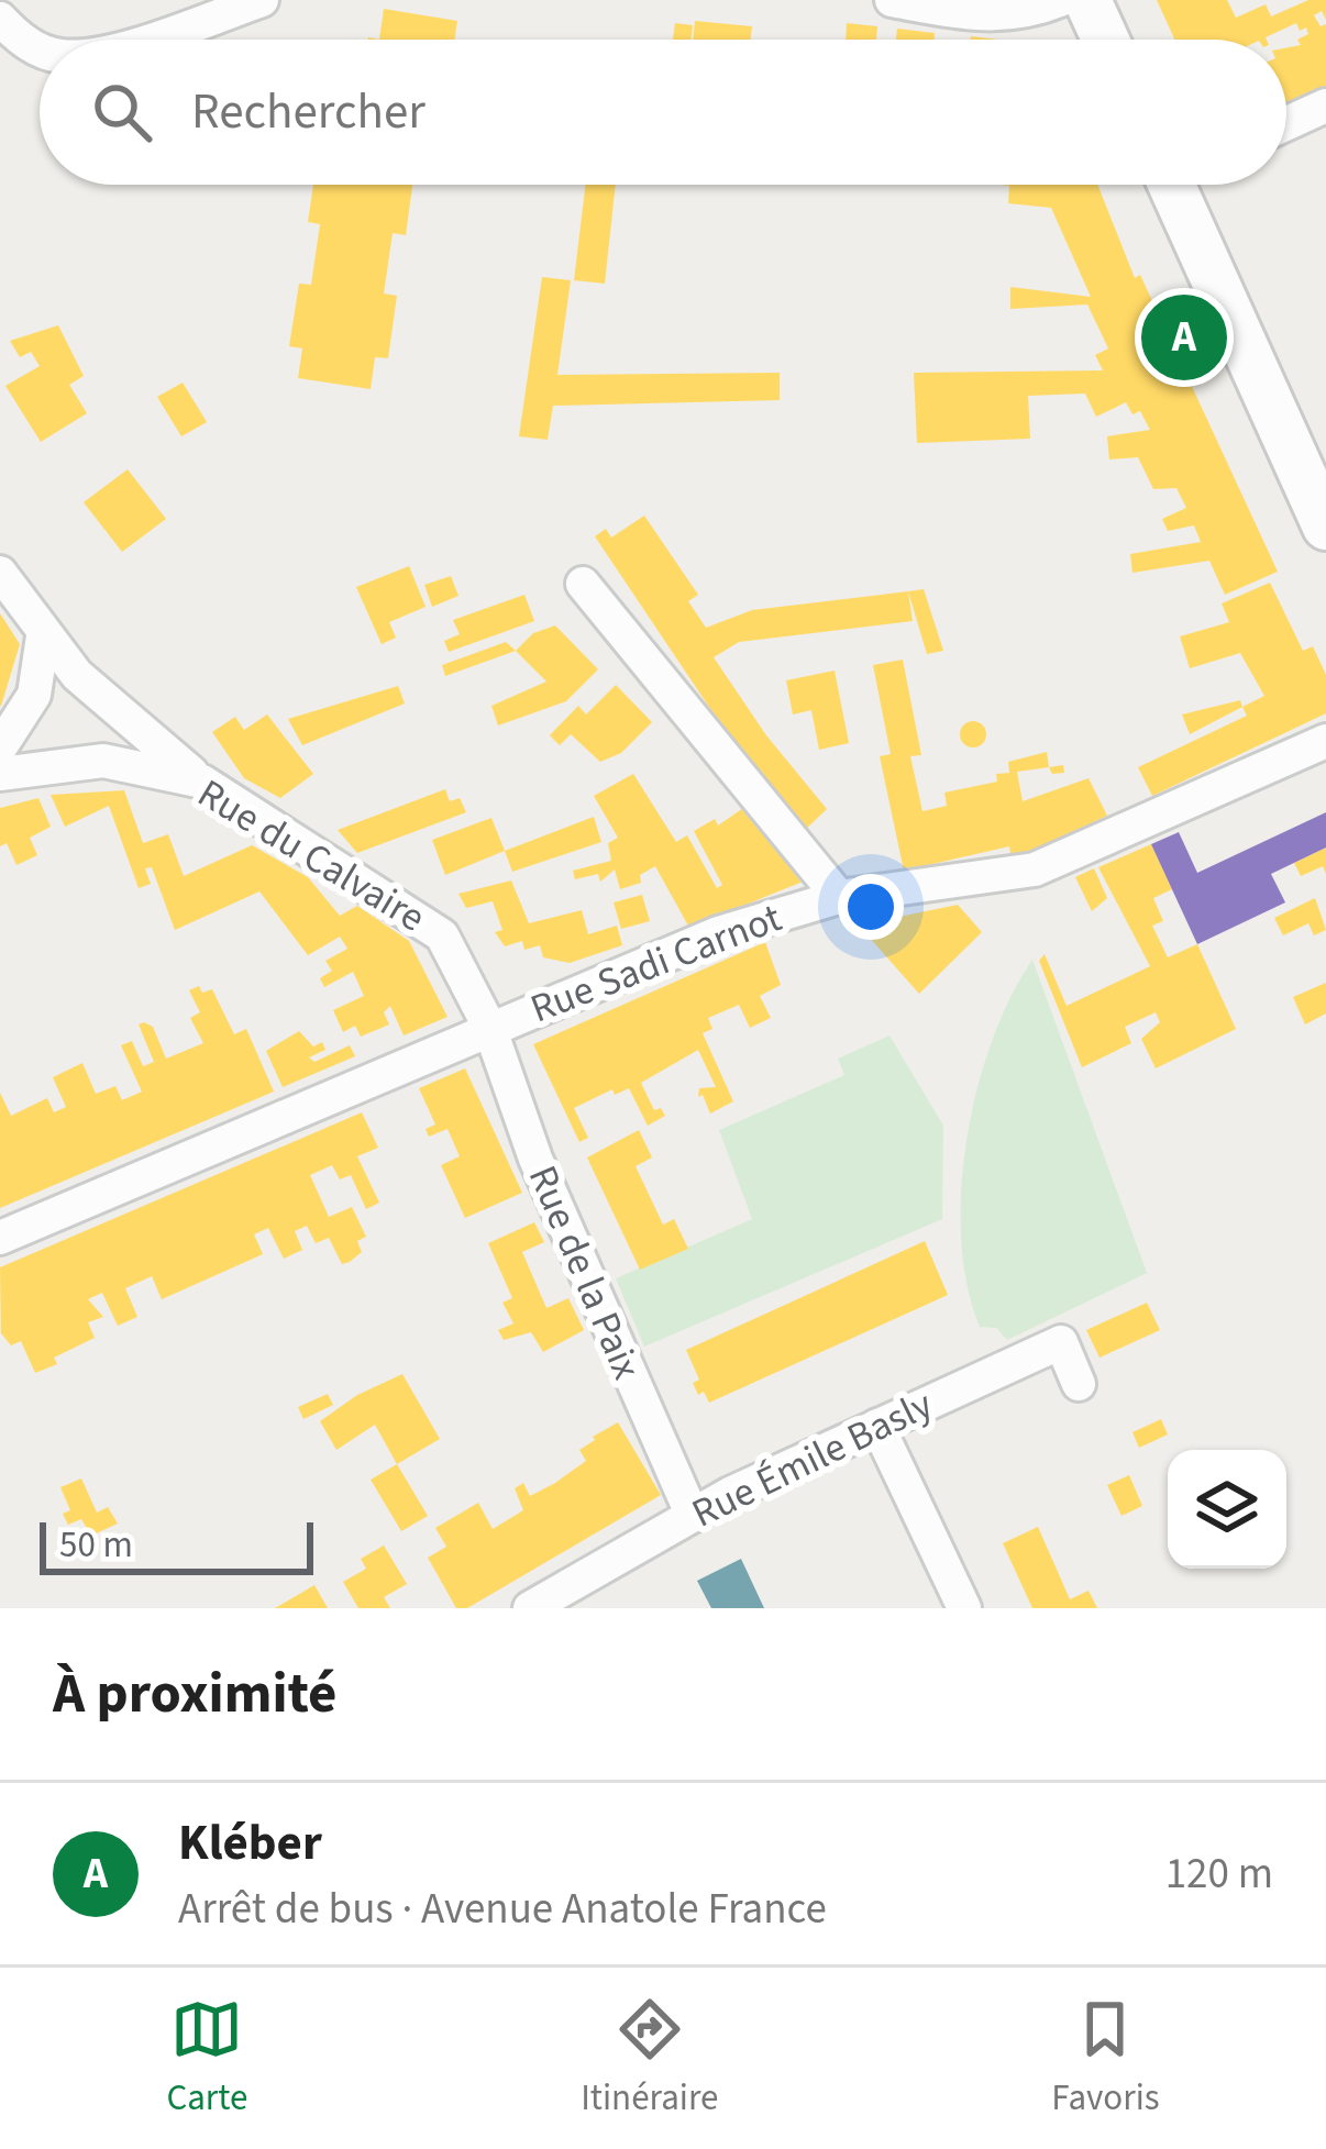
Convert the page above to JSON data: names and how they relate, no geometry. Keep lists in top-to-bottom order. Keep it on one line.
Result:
{"streets":{"street":["Rue du Calvaire","Rue Sadi Carnot","Rue de la Paix","Rue Émile Basly"]},"crossings":[["Rue du Calvaire","Rue Sadi Carnot"],["Rue du Calvaire","Rue de la Paix"],["Rue Sadi Carnot","Rue de la Paix"],["Rue de la Paix","Rue Émile Basly"]],"scale_bar":"50 m","page":{"search":"Rechercher","pins":"A","scale":"50 m","heading":"À proximité","list":[{"mark":"A","name":"Kléber","note":"Arrêt de bus · Avenue Anatole France","value":"120 m"}],"nav":["Carte","Itinéraire","Favoris"]}}
